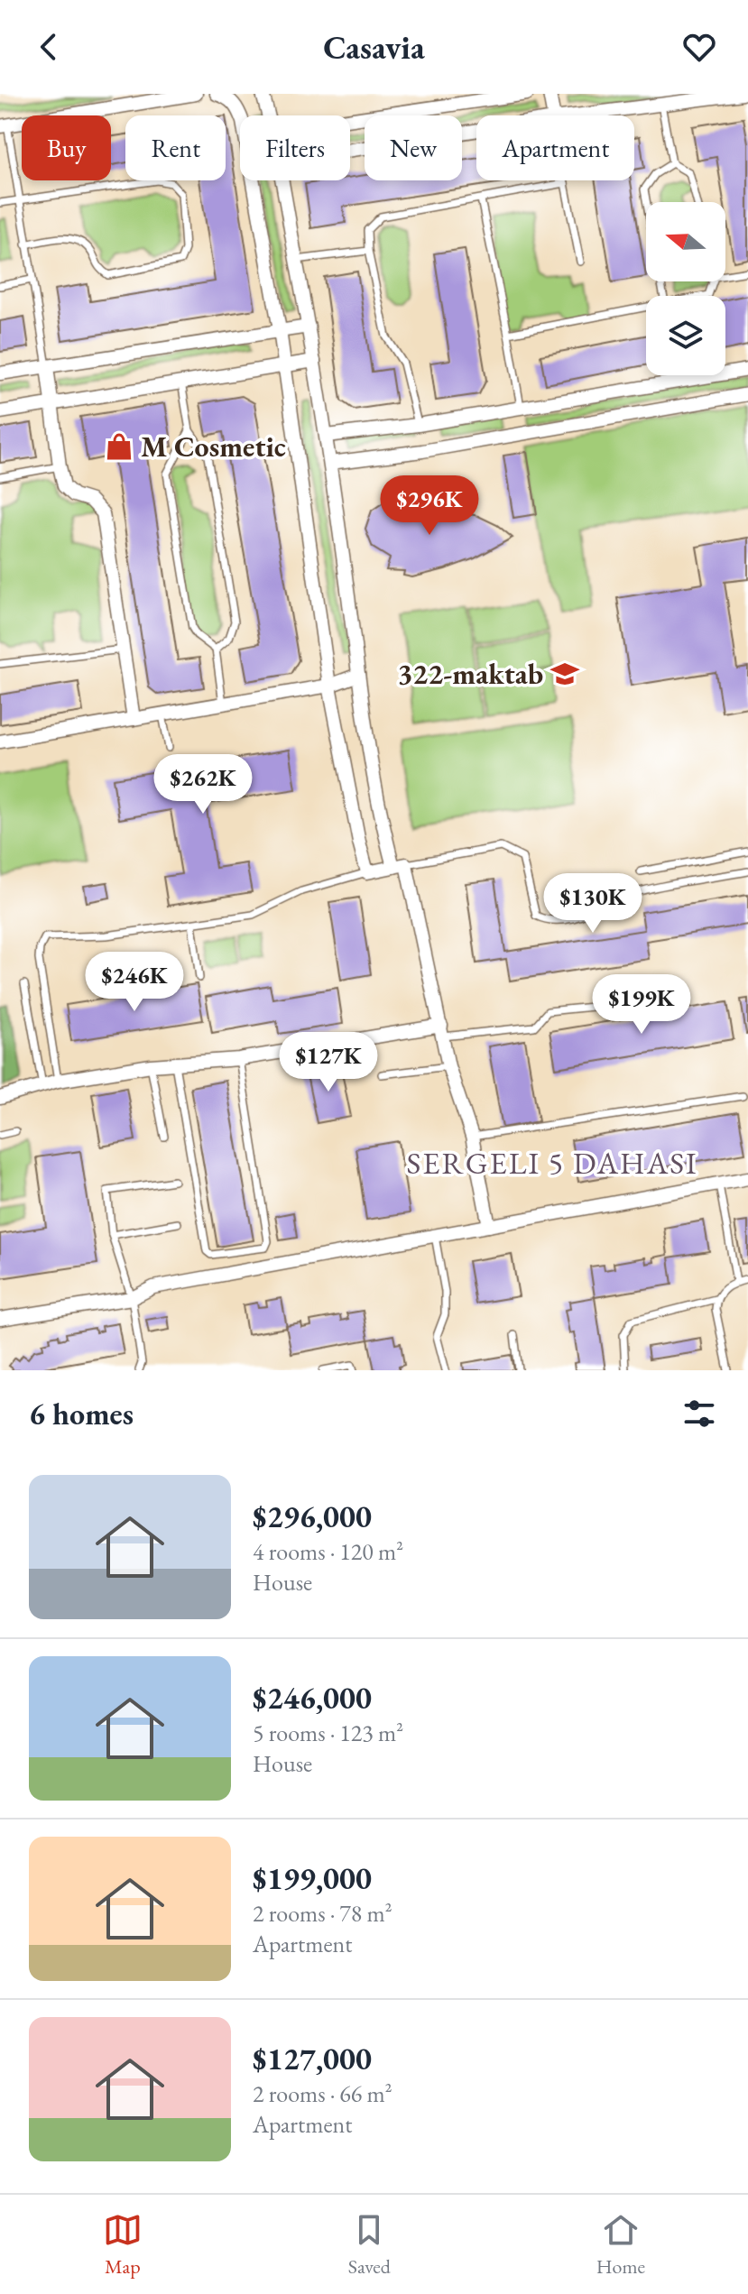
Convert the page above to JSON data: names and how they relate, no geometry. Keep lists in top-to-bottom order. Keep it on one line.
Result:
{"districts":["SERGELI 5 DAHASI"],"places":{"shop":["M Cosmetic"],"school or university":["322-maktab"]},"north":"left","page":{"header":"Casavia","chip":["Buy","Rent","Filters","New","Apartment"],"price":["$296K","$262K","$130K","$246K","$199K","$127K"],"heading":"6 homes","list":[{"name":"$296,000","note":"4 rooms · 120 m² · House"},{"name":"$246,000","note":"5 rooms · 123 m² · House"},{"name":"$199,000","note":"2 rooms · 78 m² · Apartment"},{"name":"$127,000","note":"2 rooms · 66 m² · Apartment"}],"tabs":["Map","Saved","Home"]}}
